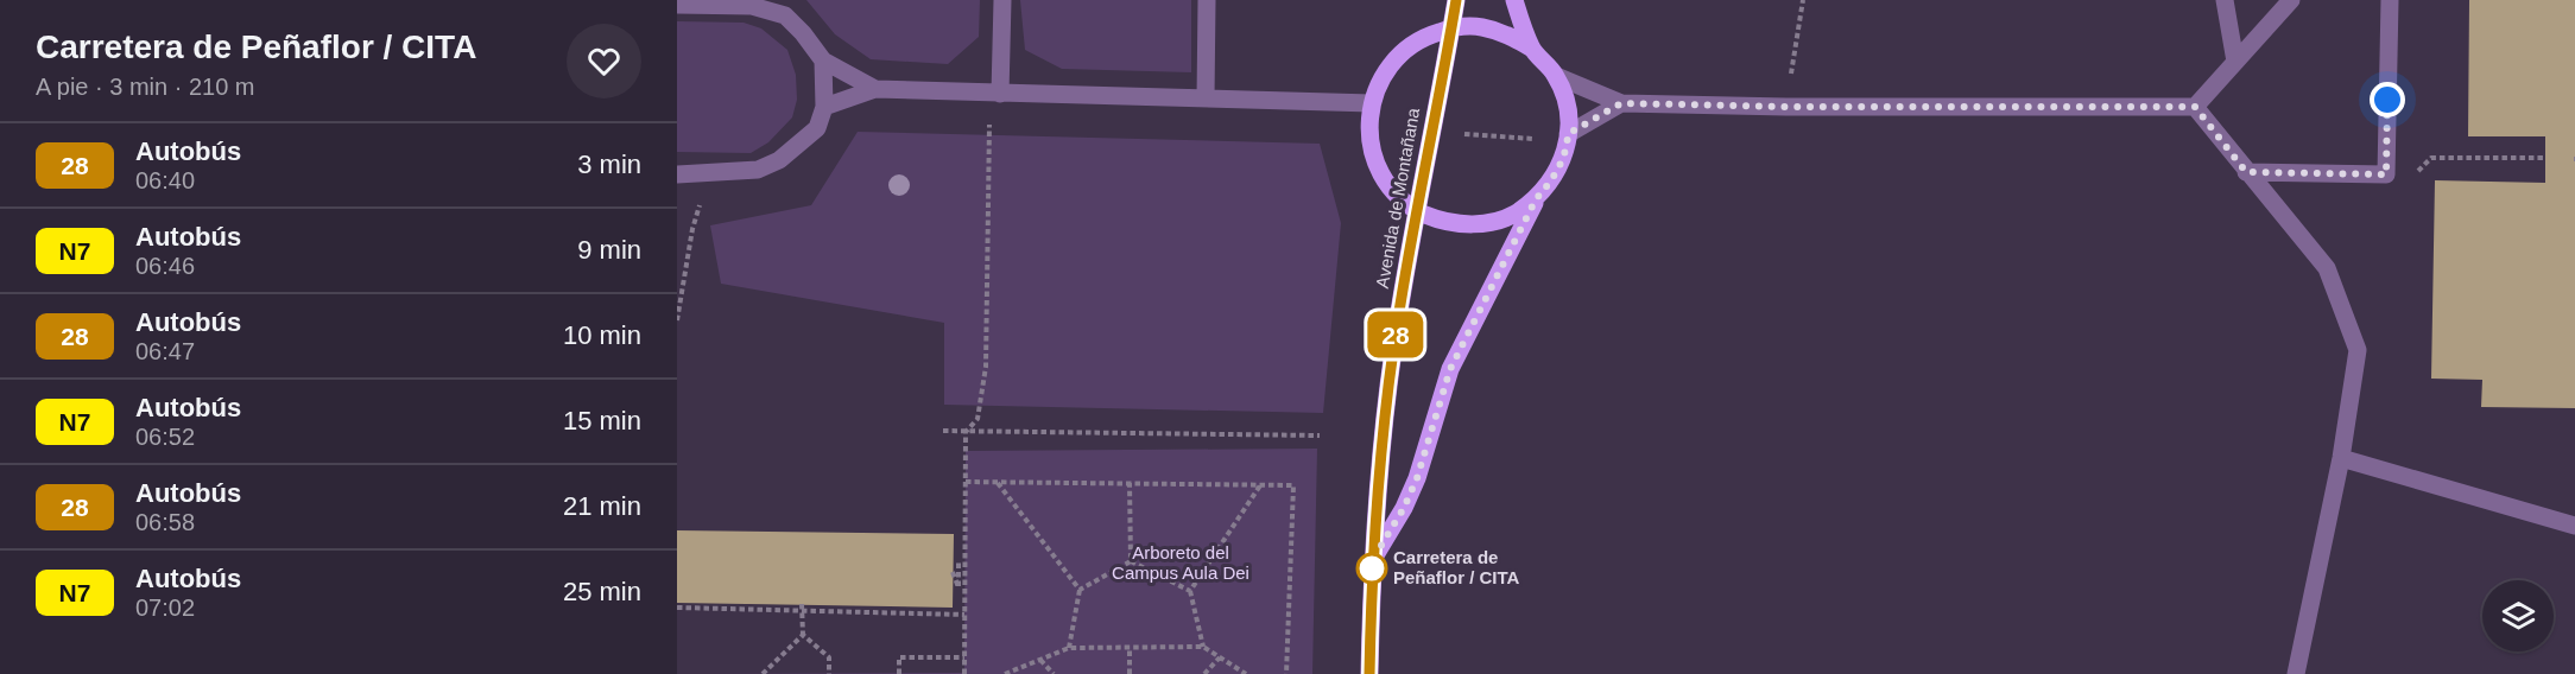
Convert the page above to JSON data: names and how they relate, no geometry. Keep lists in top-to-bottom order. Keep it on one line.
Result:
{"streets":{"main road":["Avenida de Montañana"]},"parks":["Arboreto del Campus Aula Dei"],"places":["Carretera de Peñaflor / CITA"],"lines":["bus line 28"],"page":{"heading":["Carretera de Peñaflor / CITA","A pie · 3 min · 210 m"],"on_map":"28","list":[{"mark":"28","name":"Autobús","note":"06:40","value":"3 min"},{"mark":"N7","name":"Autobús","note":"06:46","value":"9 min"},{"mark":"28","name":"Autobús","note":"06:47","value":"10 min"},{"mark":"N7","name":"Autobús","note":"06:52","value":"15 min"},{"mark":"28","name":"Autobús","note":"06:58","value":"21 min"},{"mark":"N7","name":"Autobús","note":"07:02","value":"25 min"}]}}
